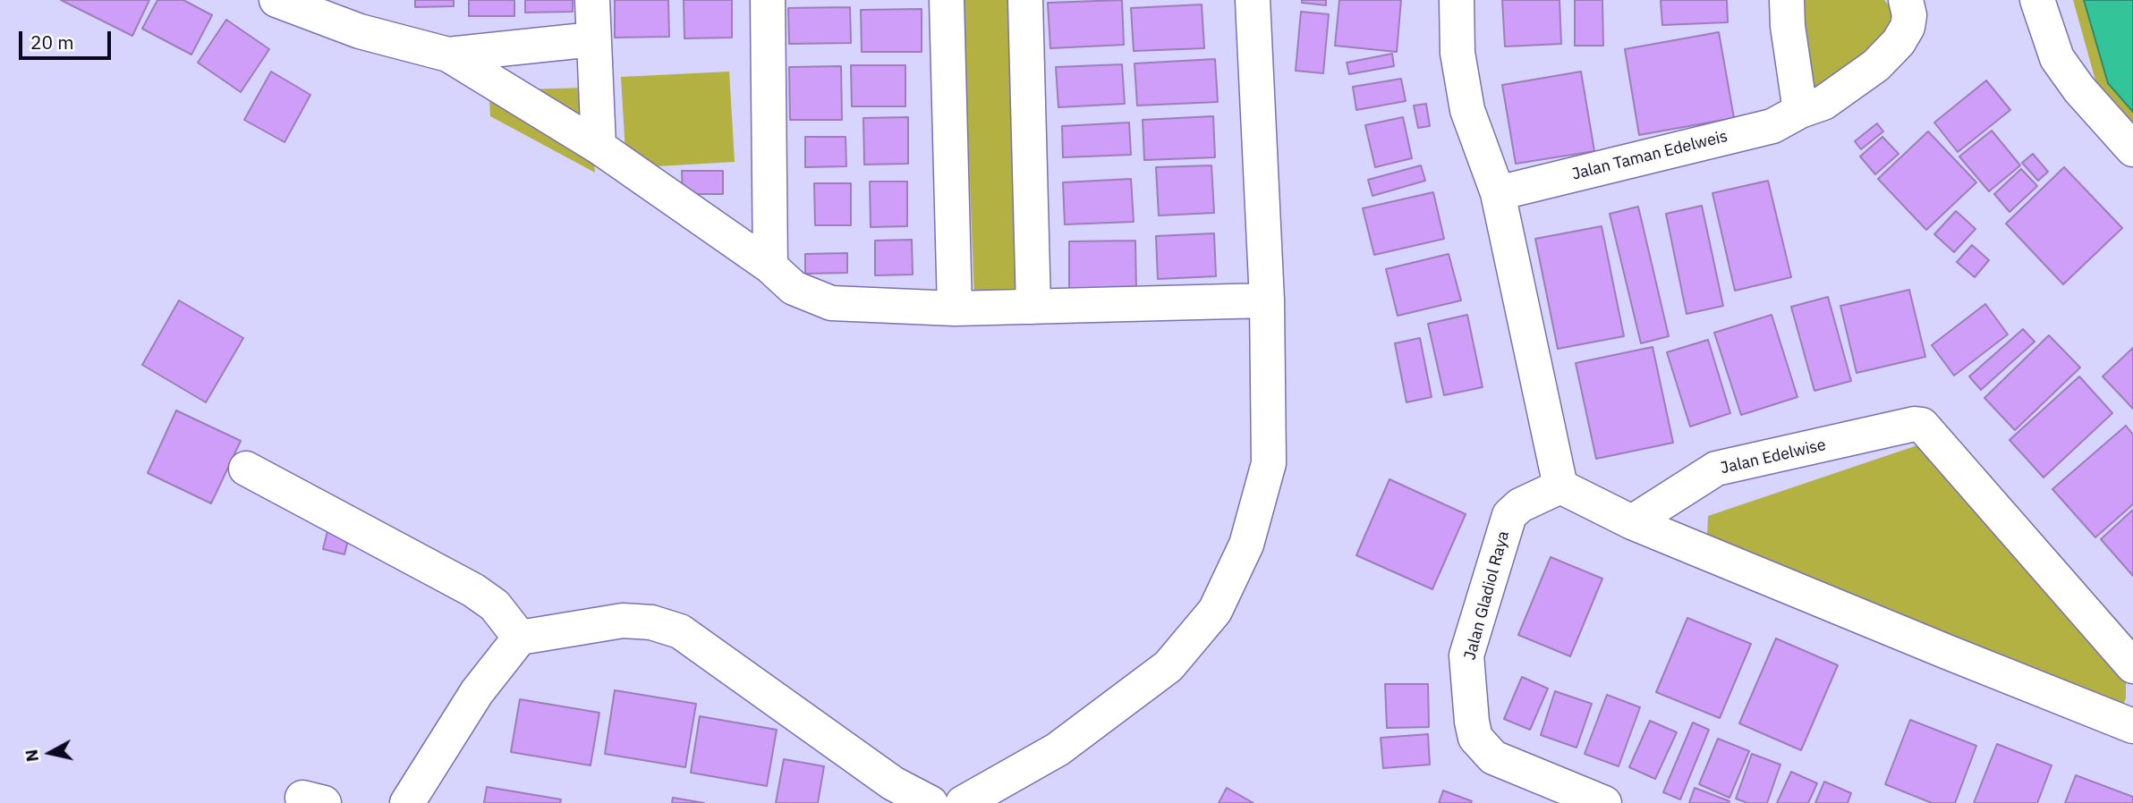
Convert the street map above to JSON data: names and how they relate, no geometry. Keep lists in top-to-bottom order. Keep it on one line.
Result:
{"streets":{"street":["Jalan Taman Edelweis","Jalan Edelwise","Jalan Gladiol Raya"]},"scale_bar":"20 m","north":"left"}
